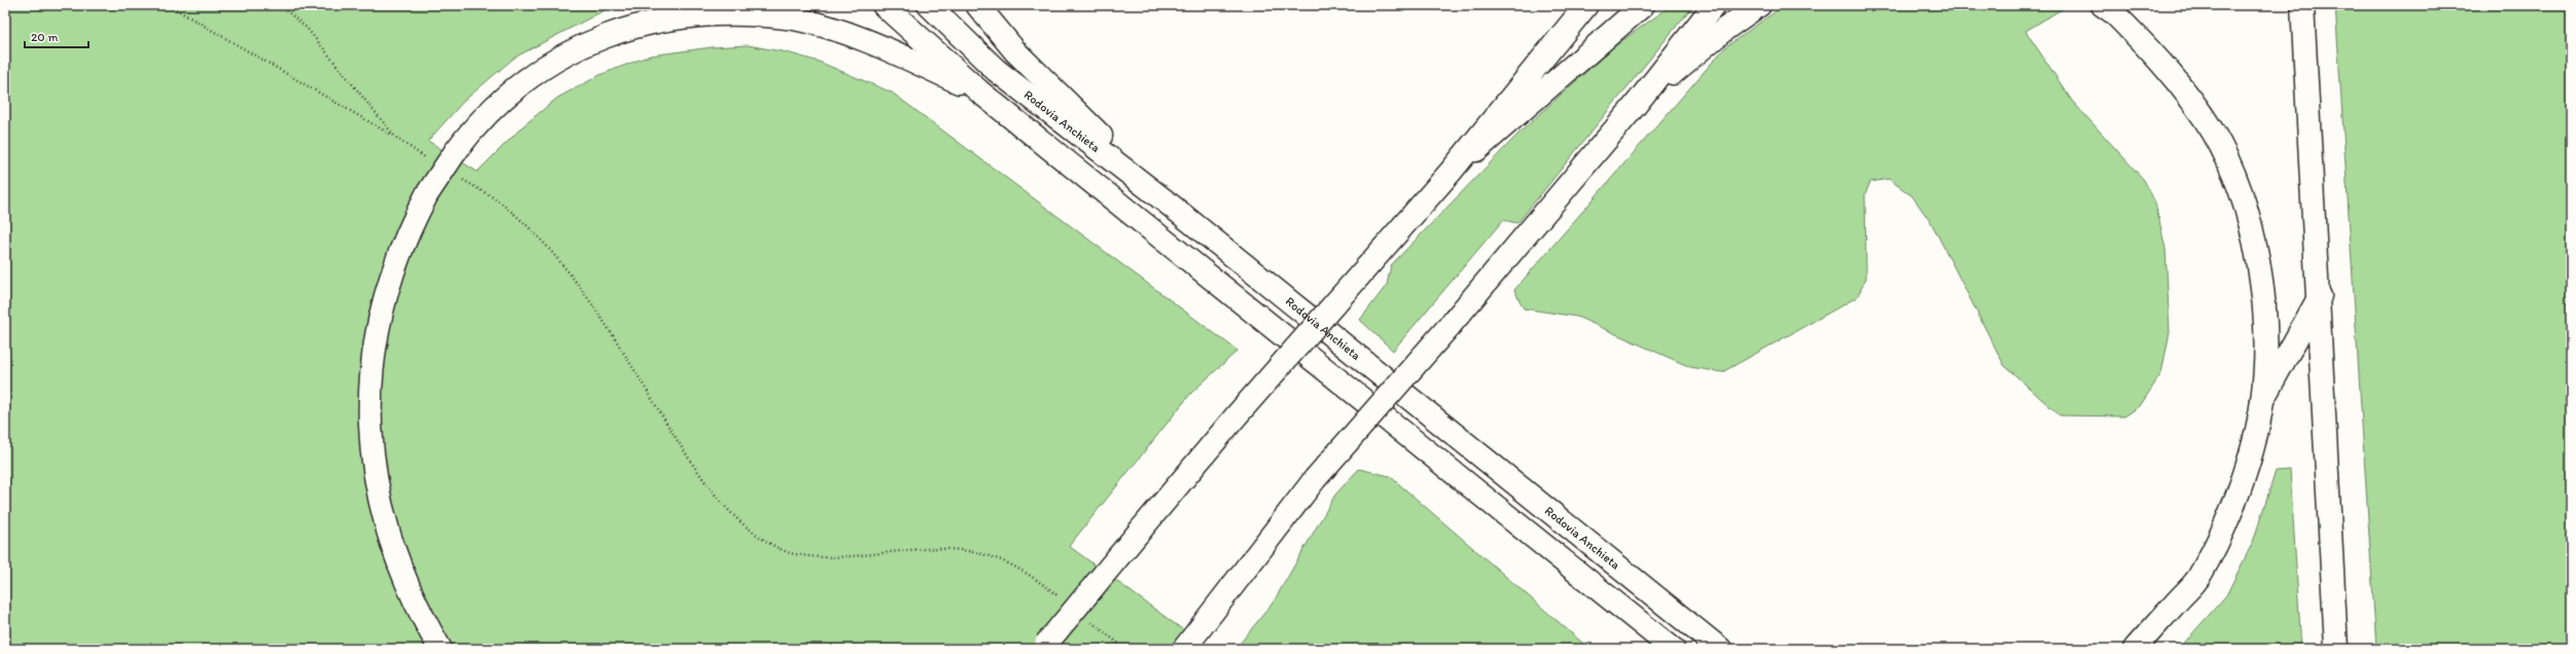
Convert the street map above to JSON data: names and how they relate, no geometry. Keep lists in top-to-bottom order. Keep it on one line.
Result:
{"streets":{"main road":["Rodovia Anchieta"]},"scale_bar":"20 m"}
